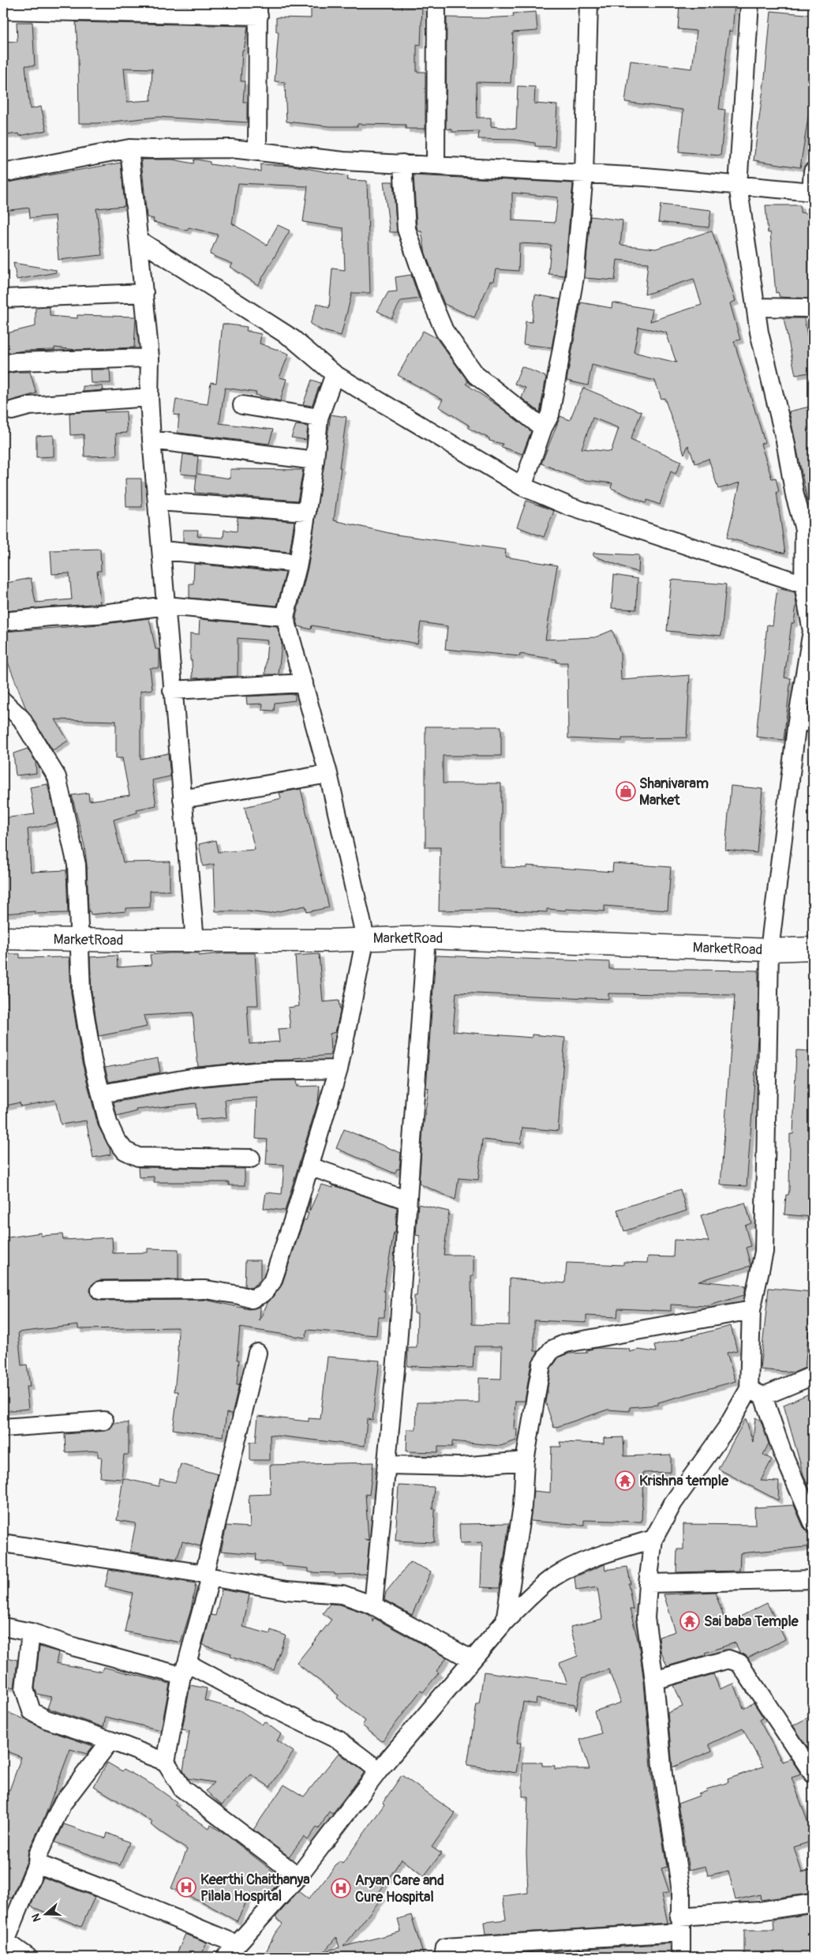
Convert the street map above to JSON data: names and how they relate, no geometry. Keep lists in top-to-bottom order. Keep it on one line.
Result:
{"streets":{"street":["MarketRoad"]},"places":{"shop":["Shanivaram Market"],"temple":["Krishna temple","Sai baba Temple"],"hospital":["Keerthi Chaithanya Pilala Hospital","Aryan Care and Cure Hospital"]},"north":"left"}
